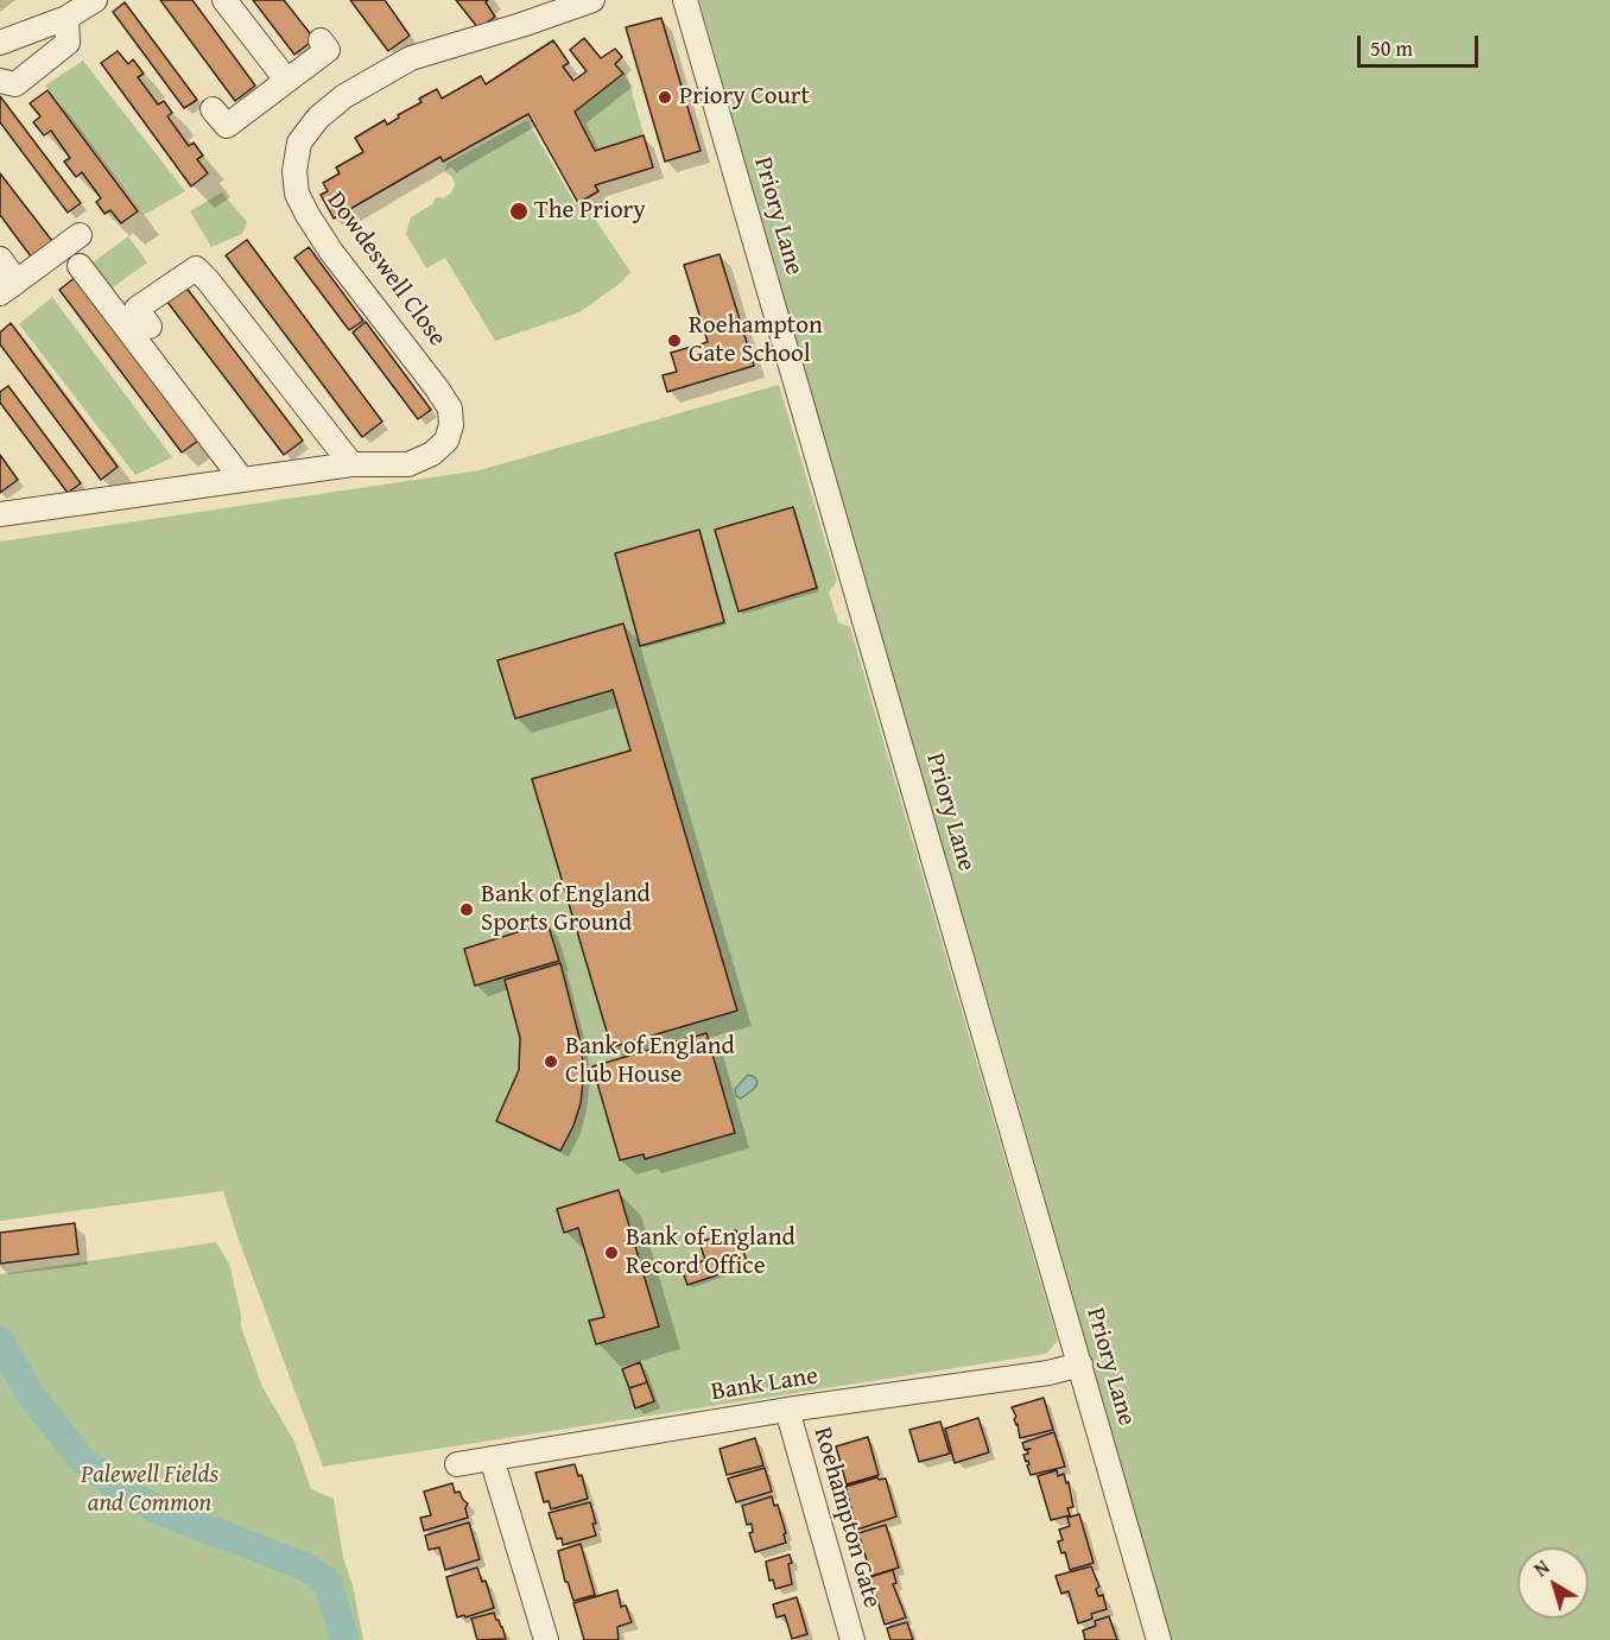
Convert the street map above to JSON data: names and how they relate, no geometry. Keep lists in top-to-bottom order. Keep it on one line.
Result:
{"streets":{"street":["Priory Lane","Dowdeswell Close","Bank Lane","Roehampton Gate"]},"crossings":[["Priory Lane","Bank Lane"],["Bank Lane","Roehampton Gate"]],"parks":["Palewell Fields and Common"],"places":["Priory Court","The Priory","Roehampton Gate School","Bank of England Sports Ground","Bank of England Club House","Bank of England Record Office"],"scale_bar":"50 m","north":"top left"}
